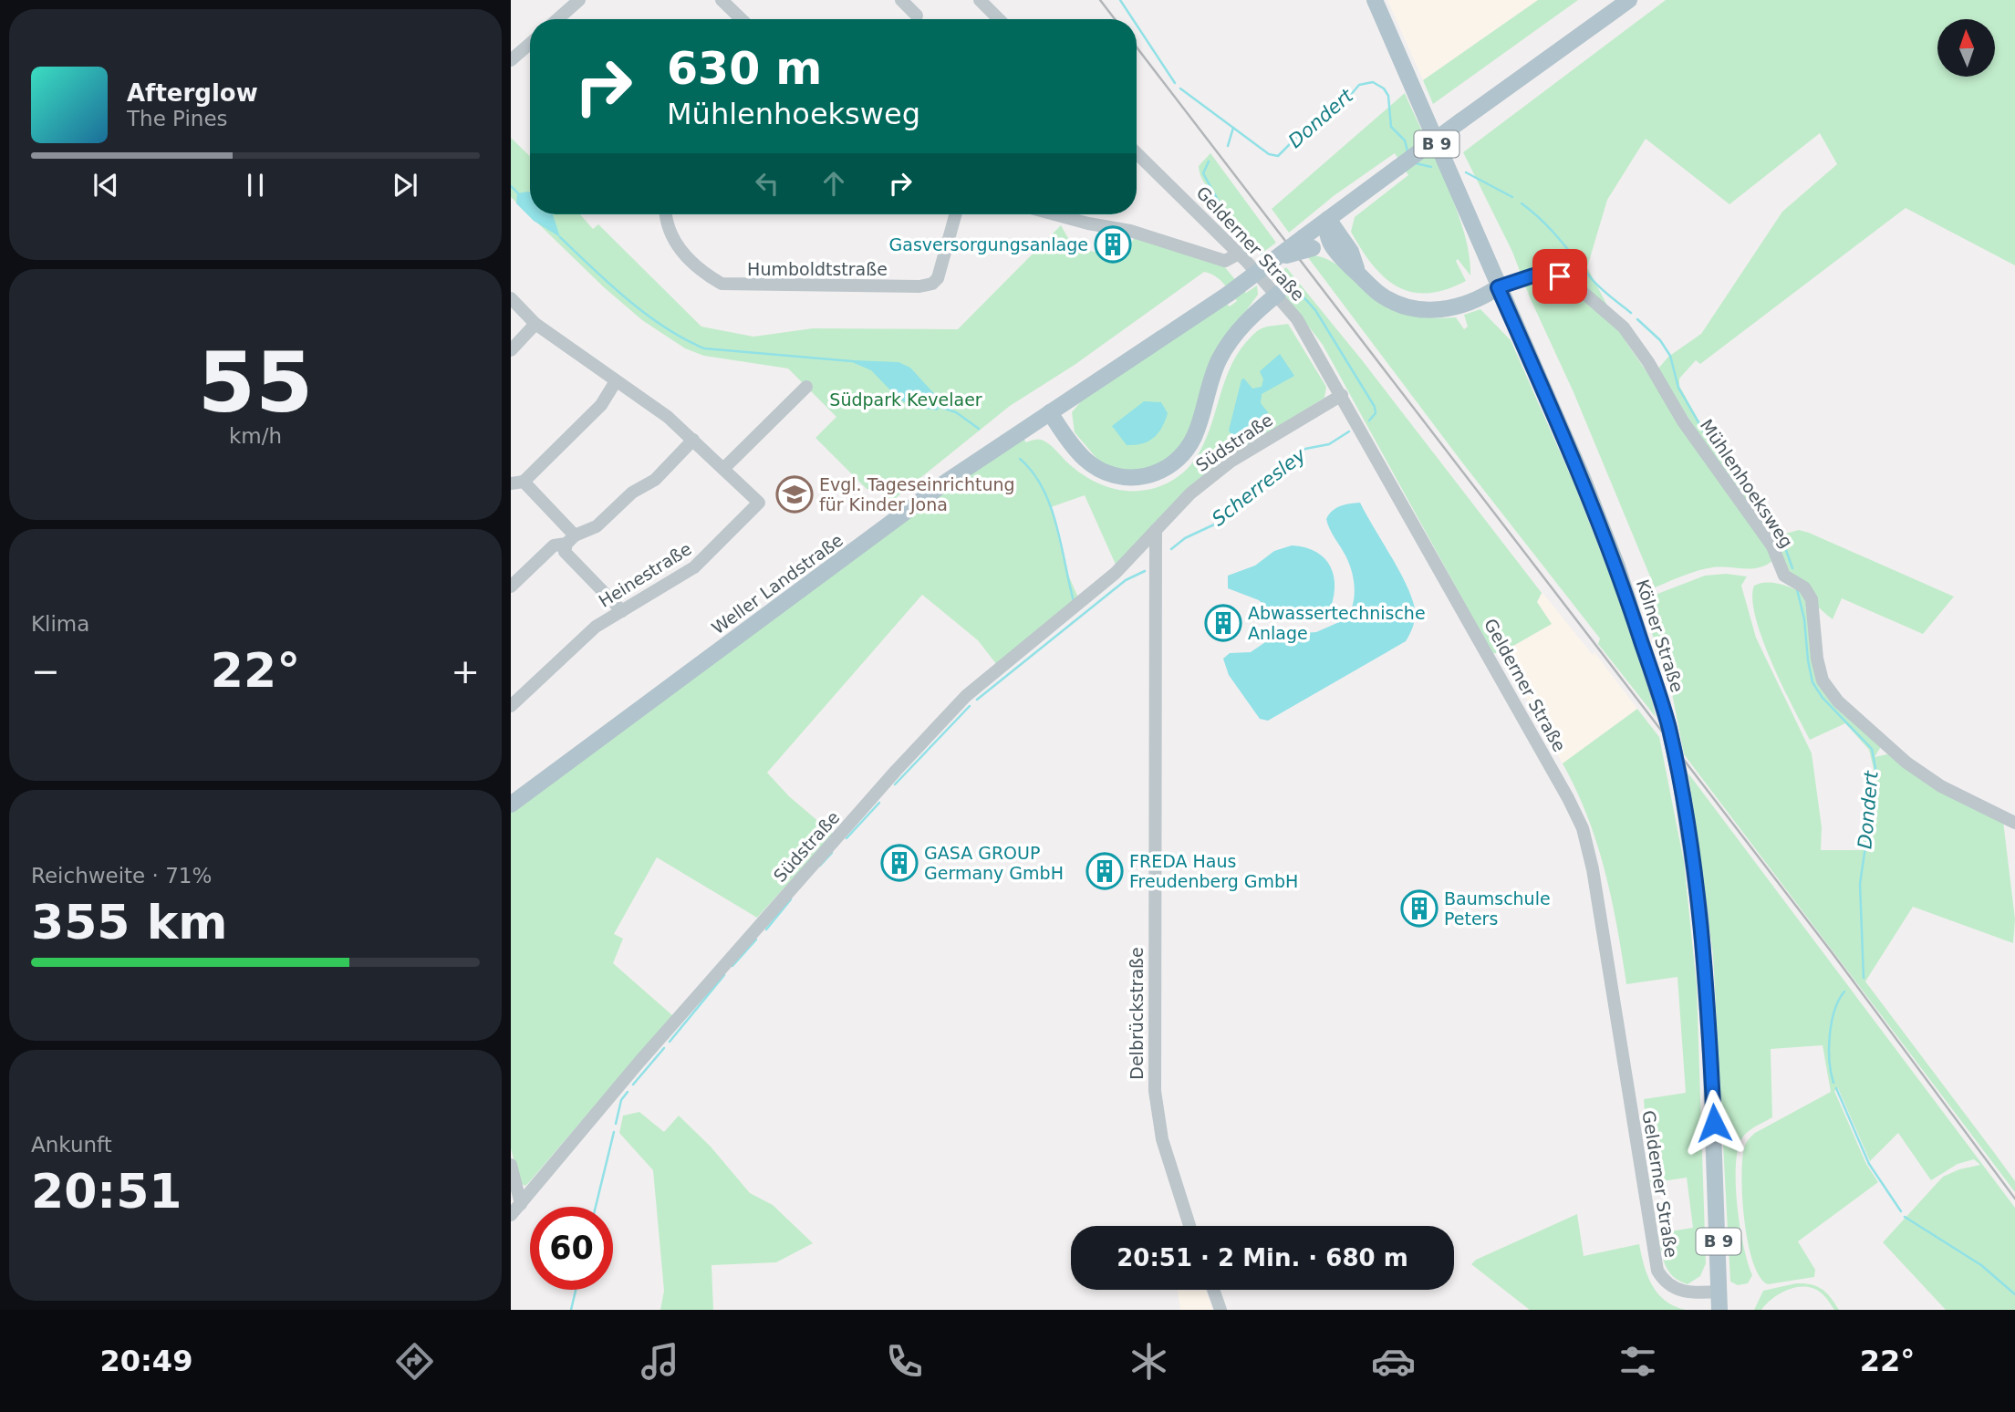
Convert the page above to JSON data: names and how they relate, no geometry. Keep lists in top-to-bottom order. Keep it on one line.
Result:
{"streets":{"main road":["B 9","Weller Landstraße","Kölner Straße"],"street":["Gelderner Straße","Humboldtstraße","Südstraße","Mühlenhoeksweg","Heinestraße","Delbrückstraße"]},"crossings":[["B 9","Gelderner Straße"],["B 9","Kölner Straße"],["Gelderner Straße","Südstraße"],["Gelderner Straße","Kölner Straße"],["Südstraße","Delbrückstraße"],["Mühlenhoeksweg","Kölner Straße"]],"water":["Dondert","Scherresley"],"parks":["Südpark Kevelaer"],"places":{"building":["Gasversorgungsanlage","Abwassertechnische Anlage","GASA GROUP Germany GmbH","FREDA Haus Freudenberg GmbH","Baumschule Peters"],"school or university":["Evgl. Tageseinrichtung für Kinder Jona"]},"north":"top","page":{"turn":["630 m","Mühlenhoeksweg"],"song":["Afterglow","The Pines"],"tile":[["55","km/h"],"Klima",["Reichweite · 71%","355 km"],["Ankunft","20:51"]],"heat":["−","22°","+"],"limit":"60","trip":"20:51 · 2 Min. · 680 m","tabs":["20:49","22°"]}}
